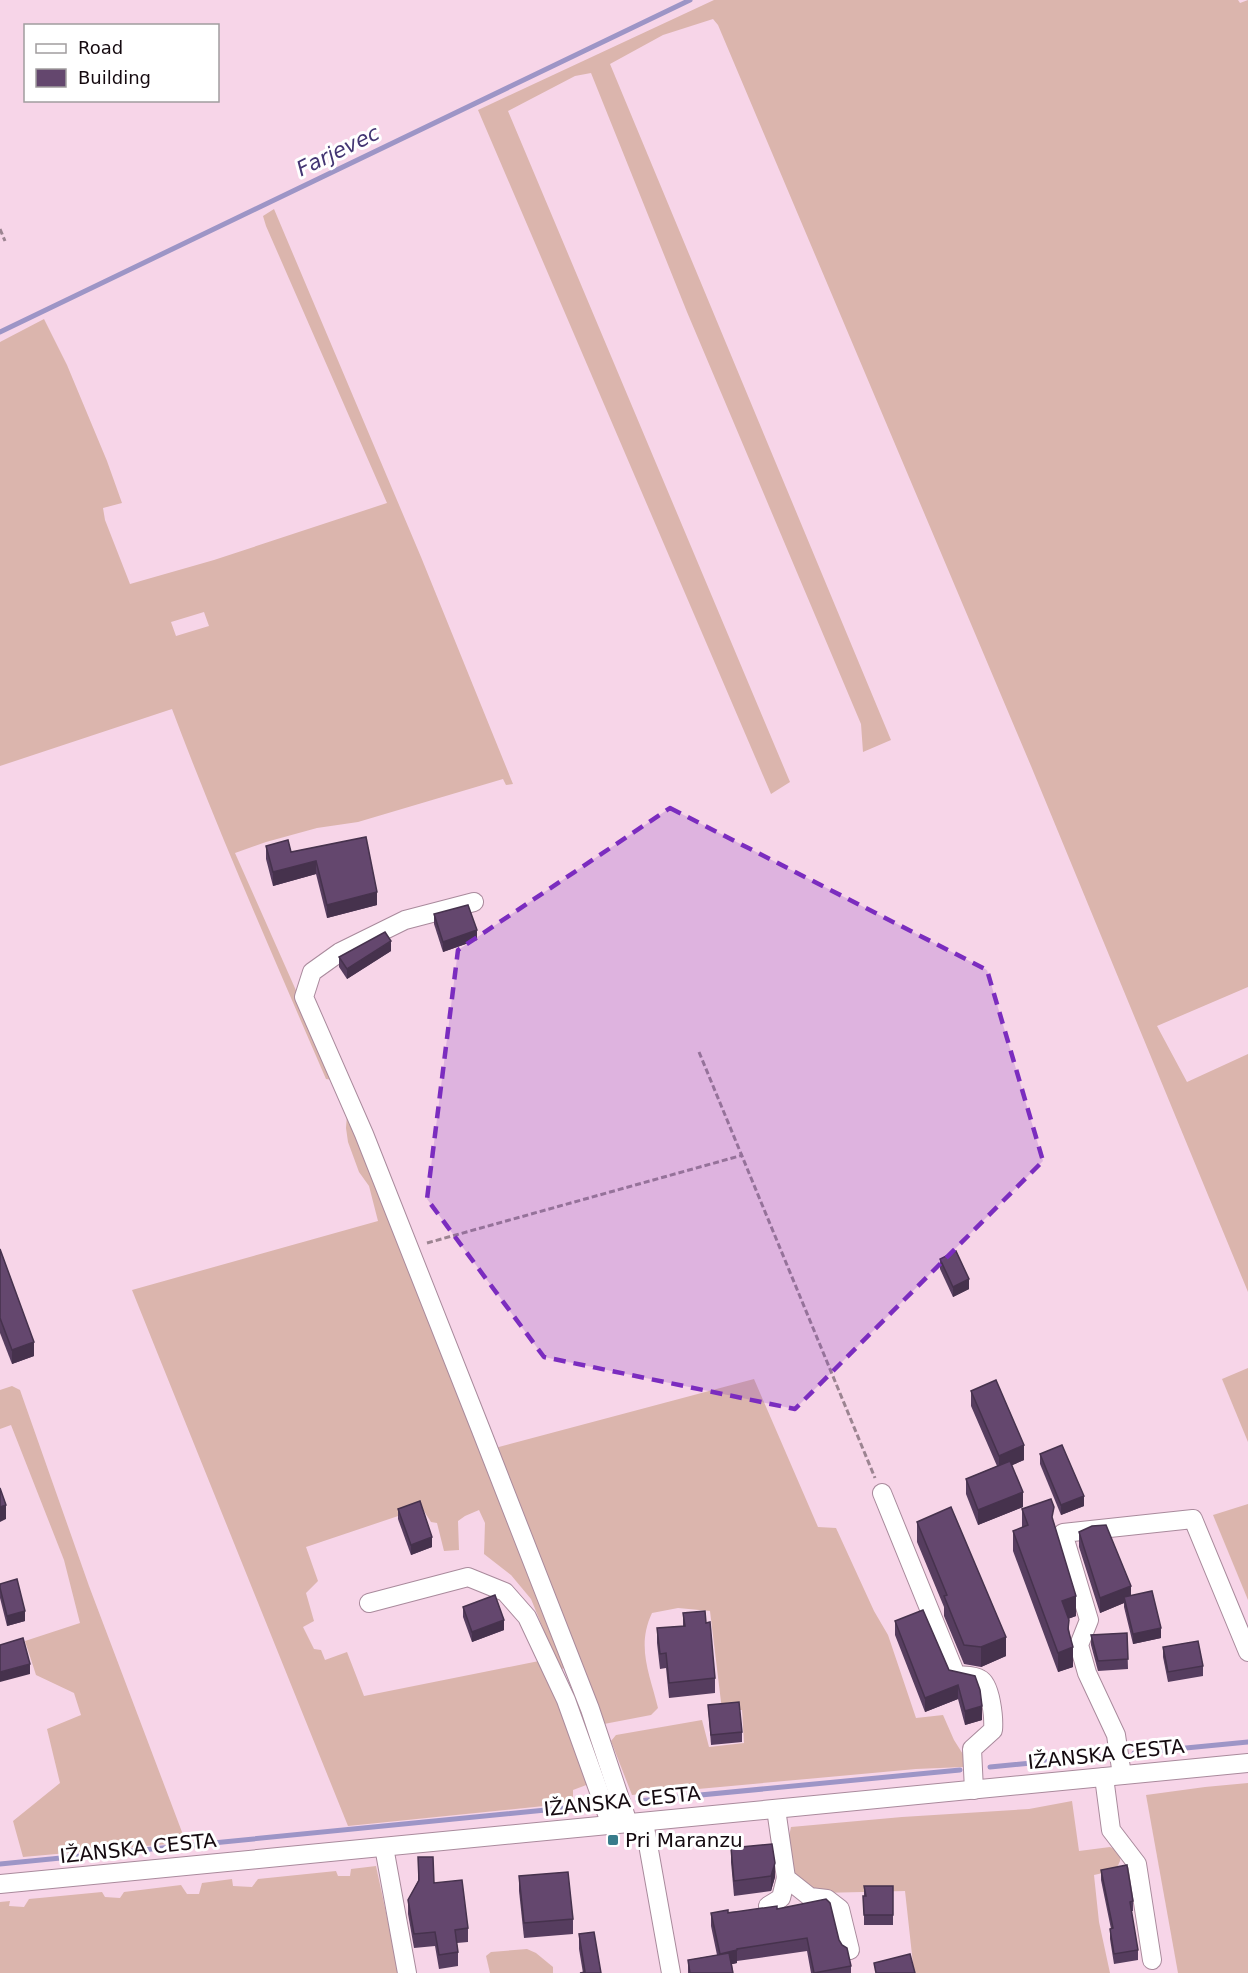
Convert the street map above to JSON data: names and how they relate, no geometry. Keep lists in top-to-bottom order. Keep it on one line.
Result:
{"streets":{"street":["IŽANSKA CESTA"]},"water":["Farjevec"],"places":{"transit":["Pri Maranzu"]},"legend":["Road","Building"]}
